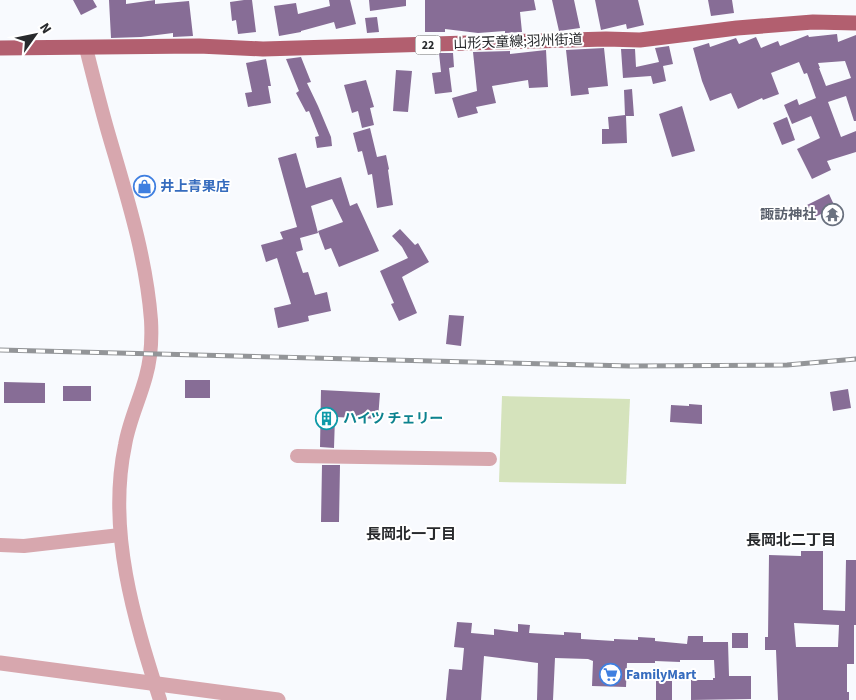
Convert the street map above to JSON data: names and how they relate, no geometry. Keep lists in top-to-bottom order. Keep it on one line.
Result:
{"streets":{"main road":["山形天童線;羽州街道","22"]},"districts":["長岡北一丁目","長岡北二丁目"],"places":{"shop":["井上青果店"],"temple":["諏訪神社"],"building":["ハイツ チェリー"],"supermarket":["FamilyMart"]},"north":"top right"}
